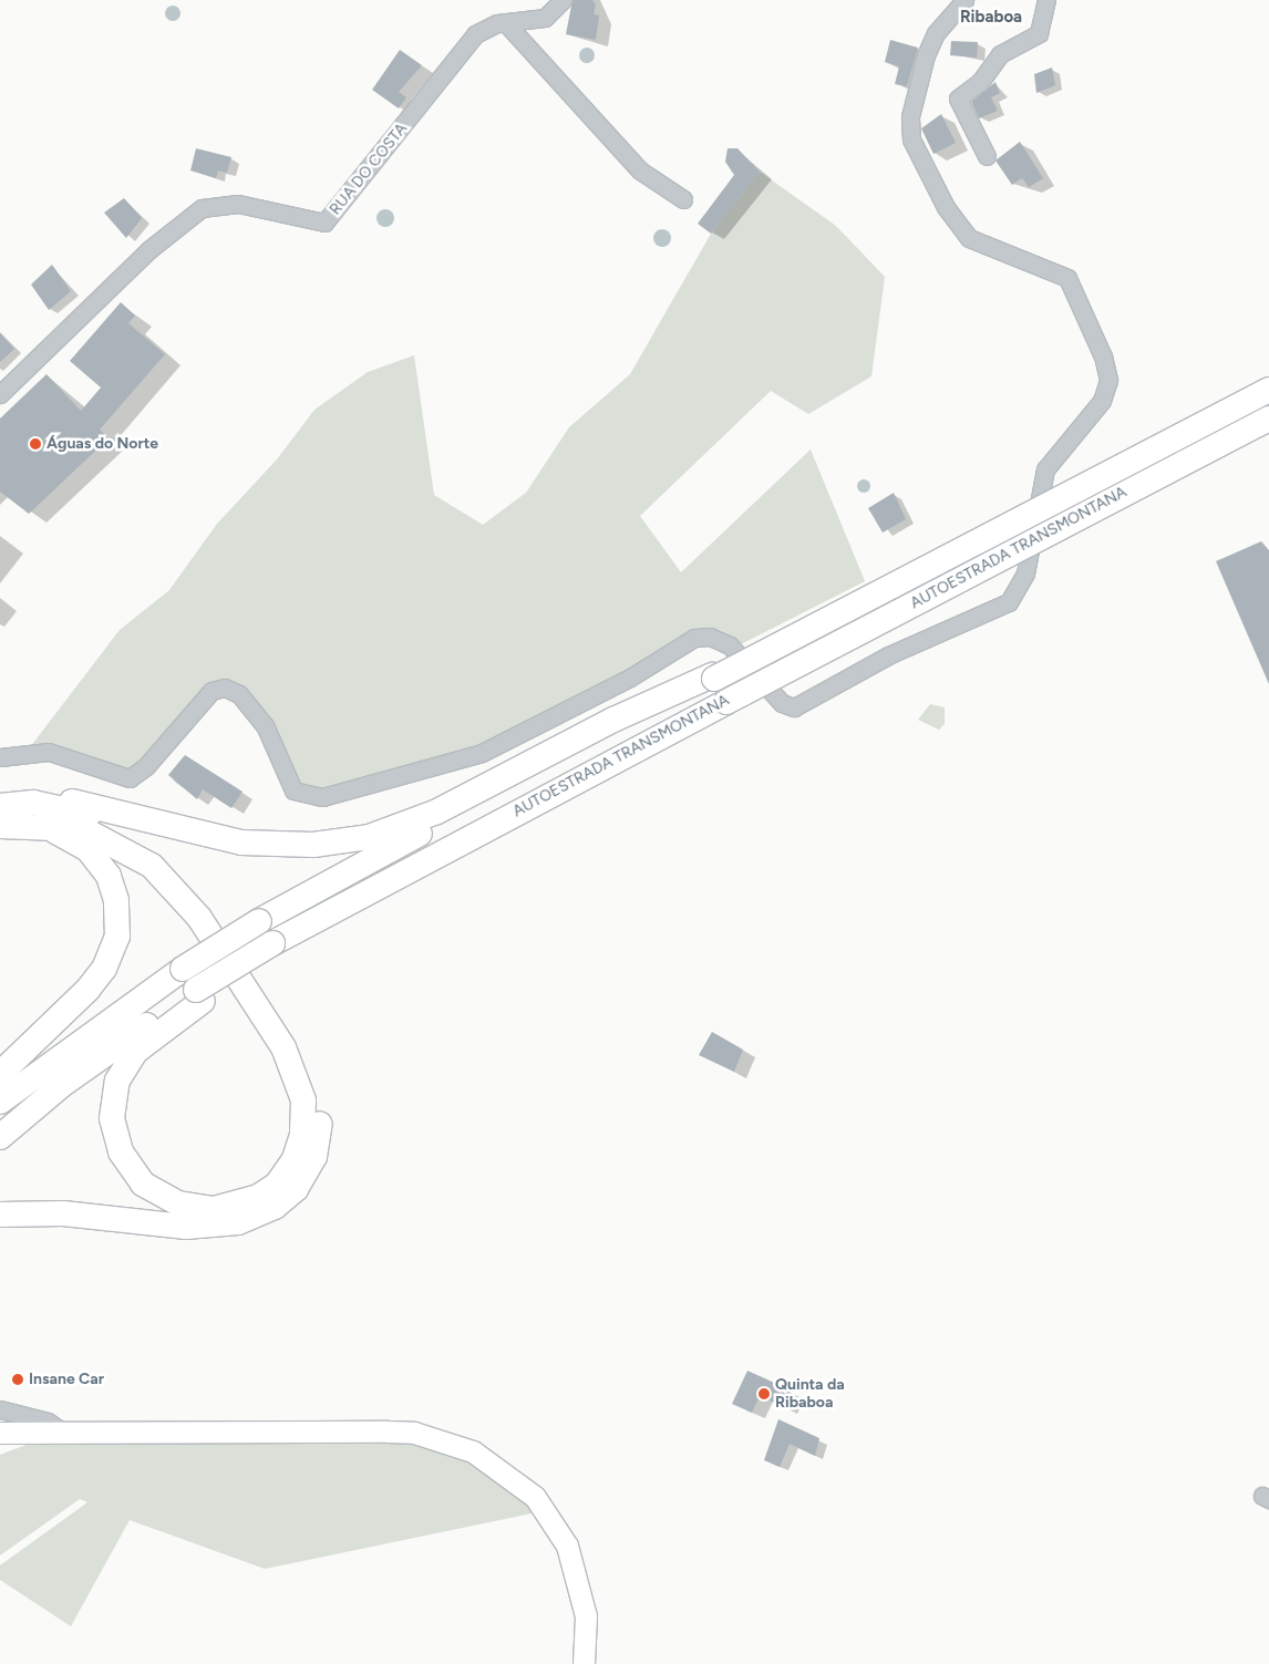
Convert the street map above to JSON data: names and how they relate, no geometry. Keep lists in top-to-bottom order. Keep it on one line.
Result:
{"streets":{"highway":["AUTOESTRADA TRANSMONTANA"],"street":["RUA DO COSTA"]},"districts":["Ribaboa"],"places":["Águas do Norte","Insane Car","Quinta da Ribaboa"]}
